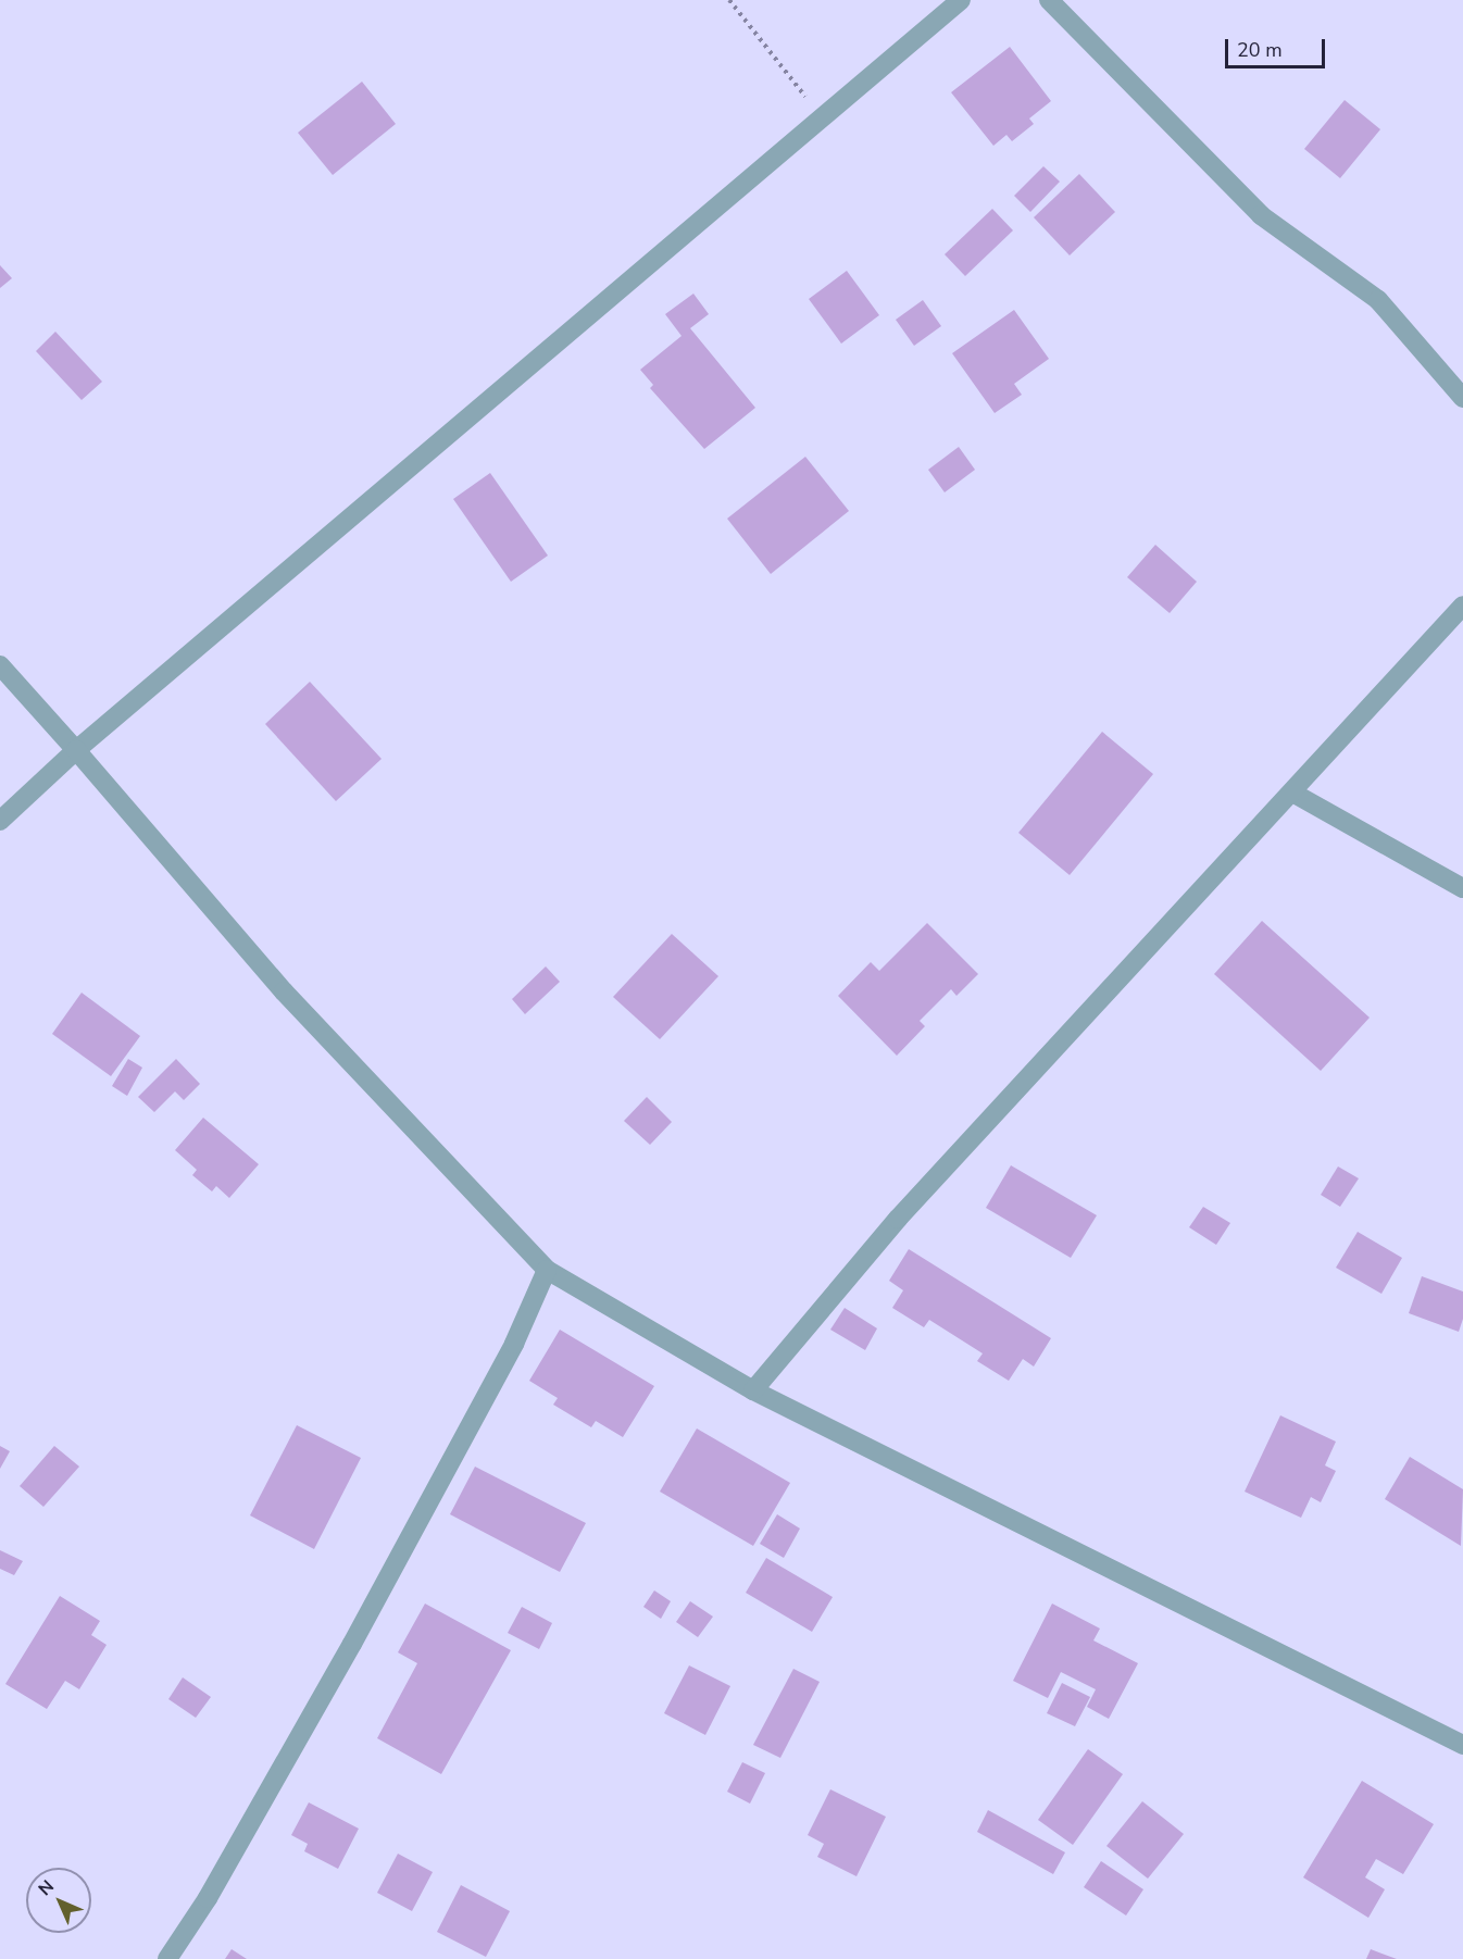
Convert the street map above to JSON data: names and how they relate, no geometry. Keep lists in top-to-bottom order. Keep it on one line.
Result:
{"scale_bar":"20 m","north":"top left"}
